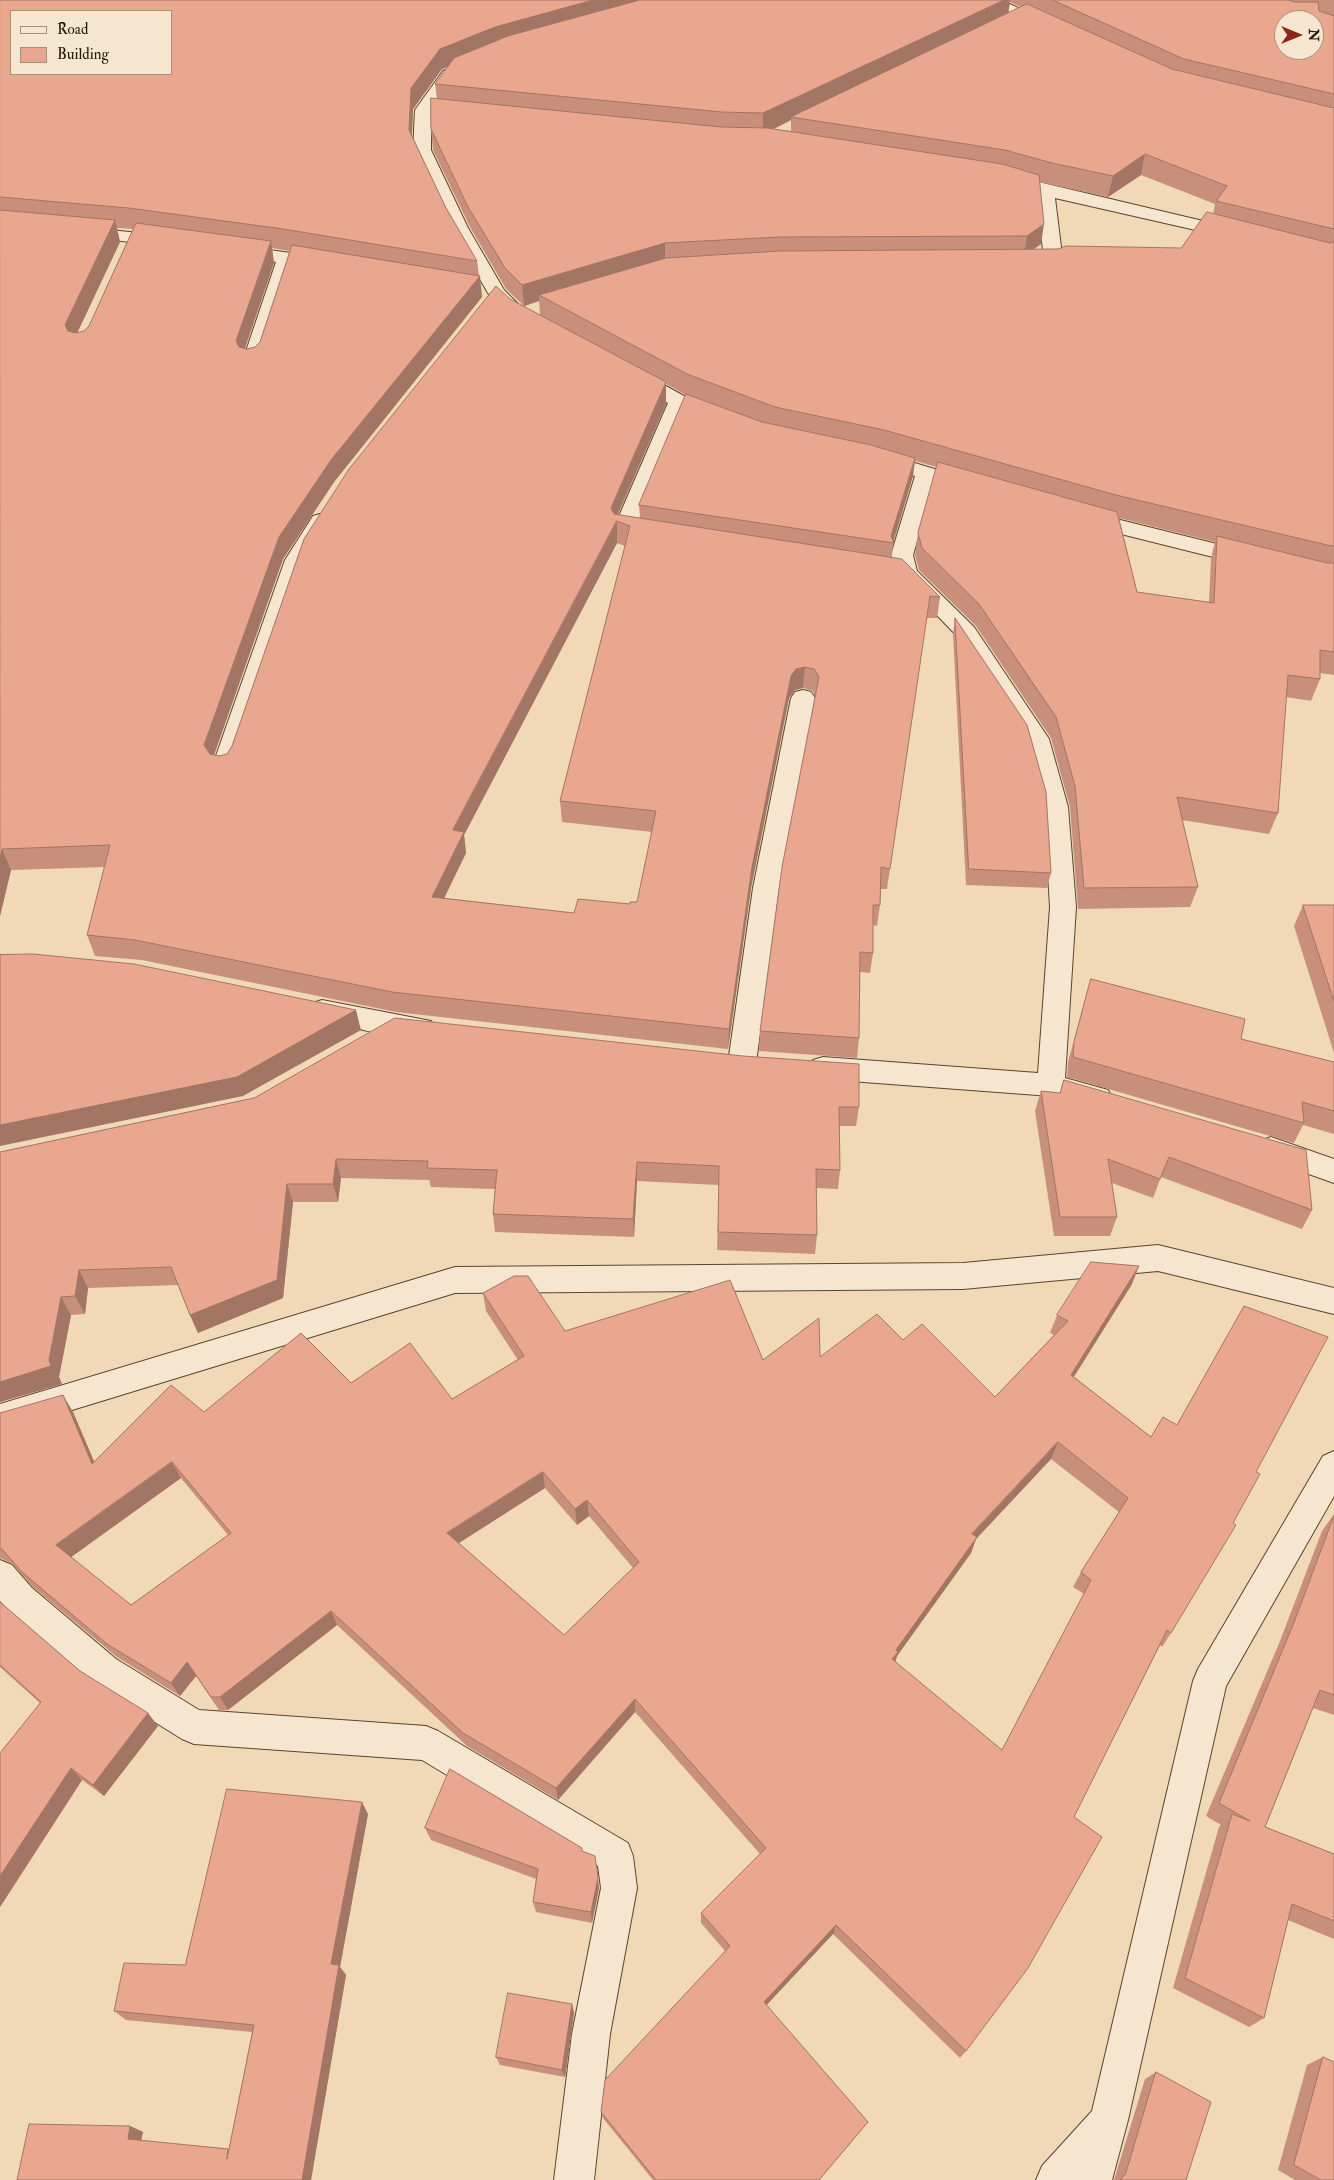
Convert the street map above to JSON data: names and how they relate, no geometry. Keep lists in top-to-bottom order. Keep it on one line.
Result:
{"legend":["Road","Building"],"north":"right"}
